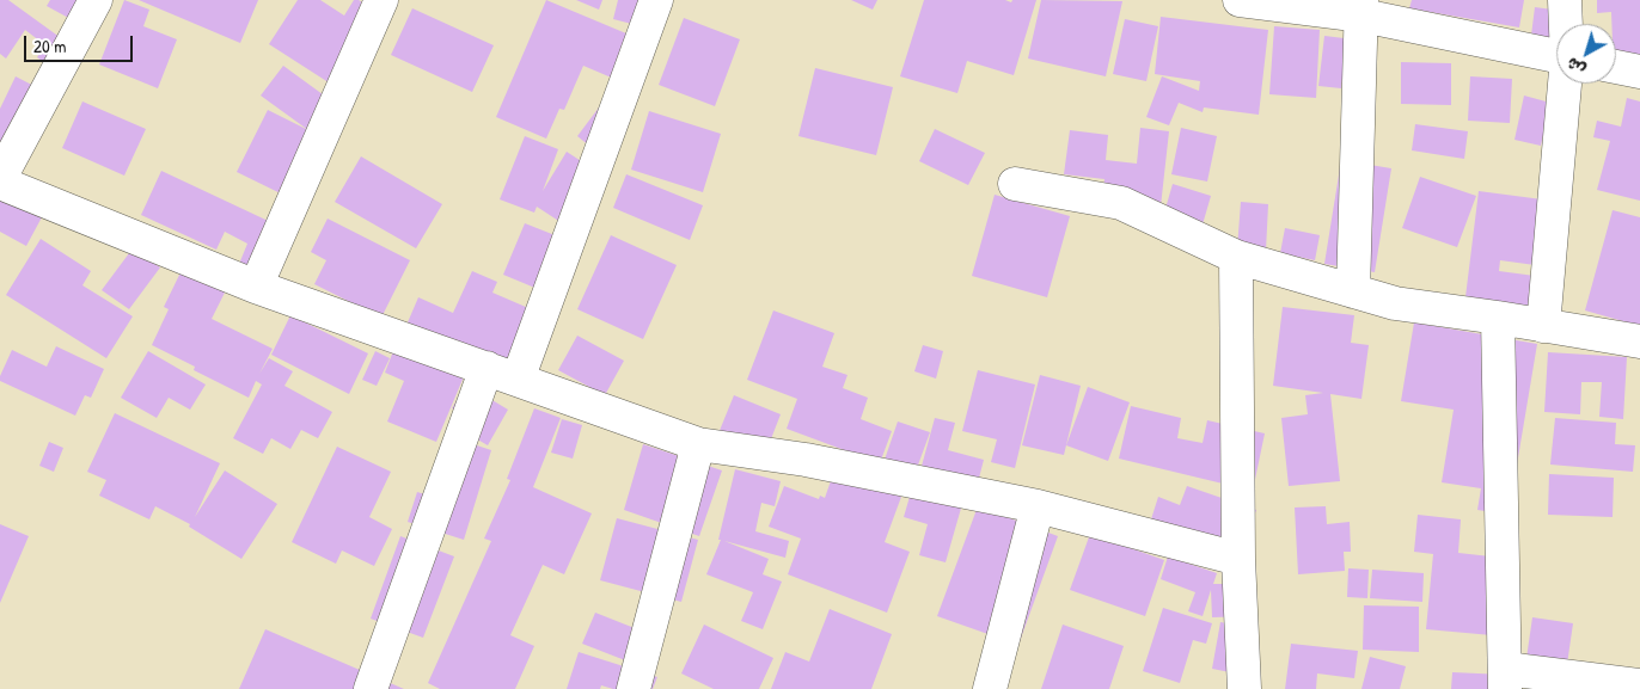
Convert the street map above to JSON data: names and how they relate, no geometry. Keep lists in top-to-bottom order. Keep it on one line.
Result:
{"scale_bar":"20 m","north":"bottom left"}
